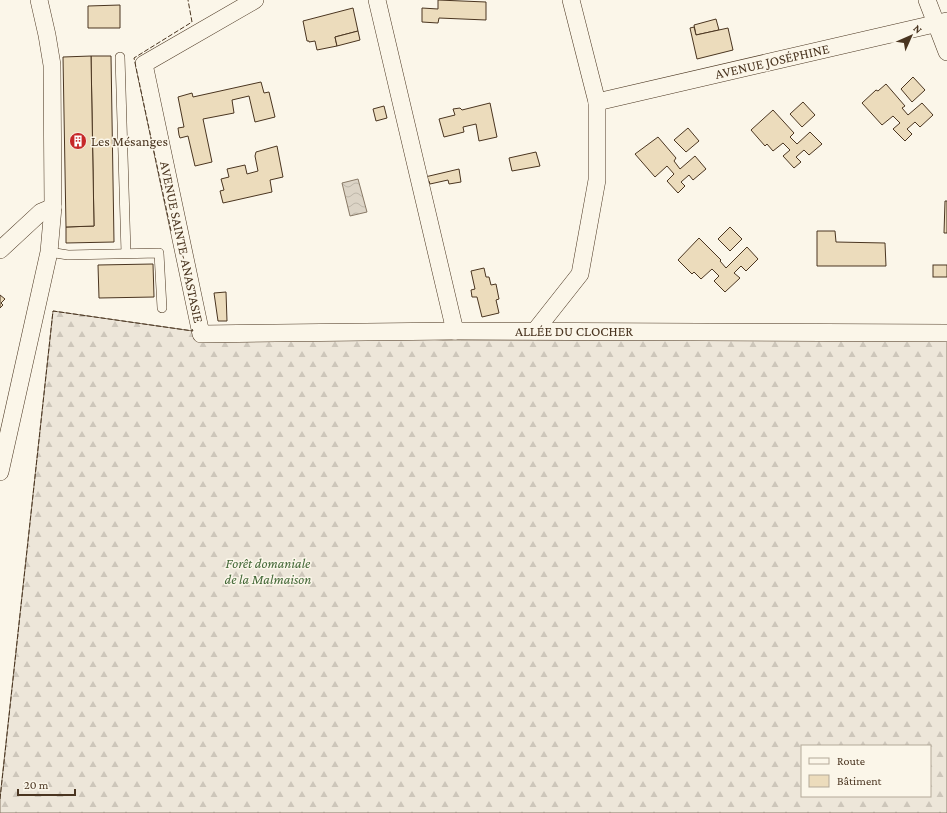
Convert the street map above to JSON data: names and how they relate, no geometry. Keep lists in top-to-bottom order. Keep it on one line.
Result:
{"streets":{"street":["AVENUE JOSÉPHINE","AVENUE SAINTE-ANASTASIE","ALLÉE DU CLOCHER"]},"crossings":[["AVENUE SAINTE-ANASTASIE","ALLÉE DU CLOCHER"]],"parks":["Forêt domaniale de la Malmaison"],"places":{"building":["Les Mésanges"]},"legend":["Route","Bâtiment"],"scale_bar":"20 m","north":"top right"}
